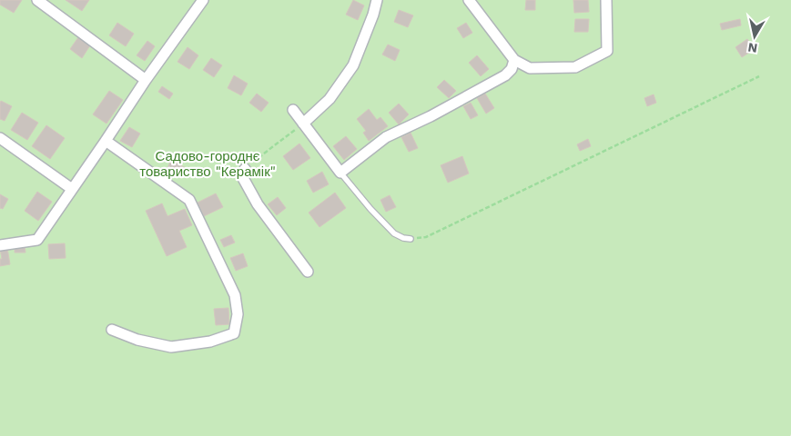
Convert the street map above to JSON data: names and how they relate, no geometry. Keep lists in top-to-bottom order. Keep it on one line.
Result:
{"parks":["Садово-городнє товариство \"Керамік\""],"north":"bottom"}
